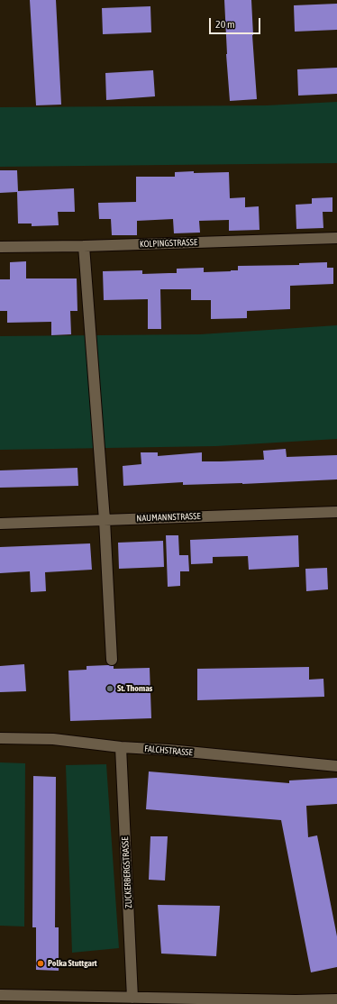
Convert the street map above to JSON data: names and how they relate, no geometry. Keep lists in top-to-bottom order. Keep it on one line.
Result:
{"streets":{"street":["KOLPINGSTRASSE","NAUMANNSTRASSE","FALCHSTRASSE","ZUCKERBERGSTRASSE"]},"crossings":[["FALCHSTRASSE","ZUCKERBERGSTRASSE"]],"places":["St. Thomas","Polka Stuttgart"],"scale_bar":"20 m"}
